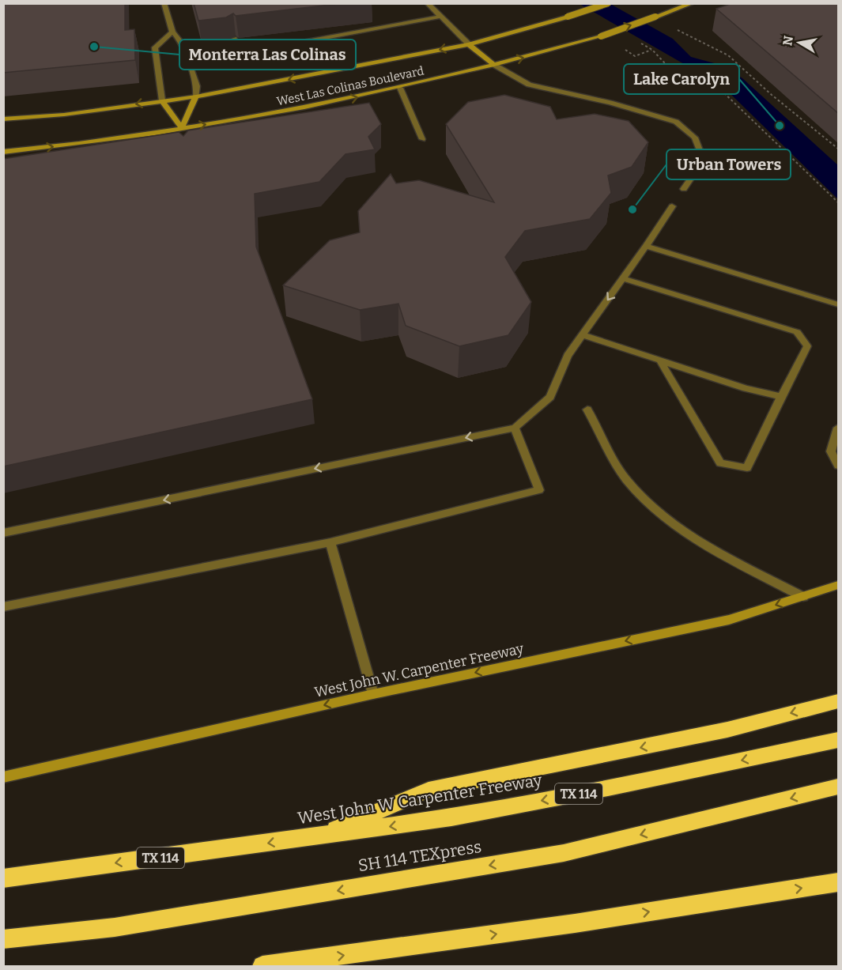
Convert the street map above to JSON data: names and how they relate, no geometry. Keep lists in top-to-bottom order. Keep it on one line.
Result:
{"streets":{"highway":["TX 114","West John W Carpenter Freeway","SH 114 TEXpress"],"main road":["West Las Colinas Boulevard","West John W. Carpenter Freeway"]},"one_way":["West John W. Carpenter Freeway"],"places":["Monterra Las Colinas","Lake Carolyn","Urban Towers"],"north":"left"}
